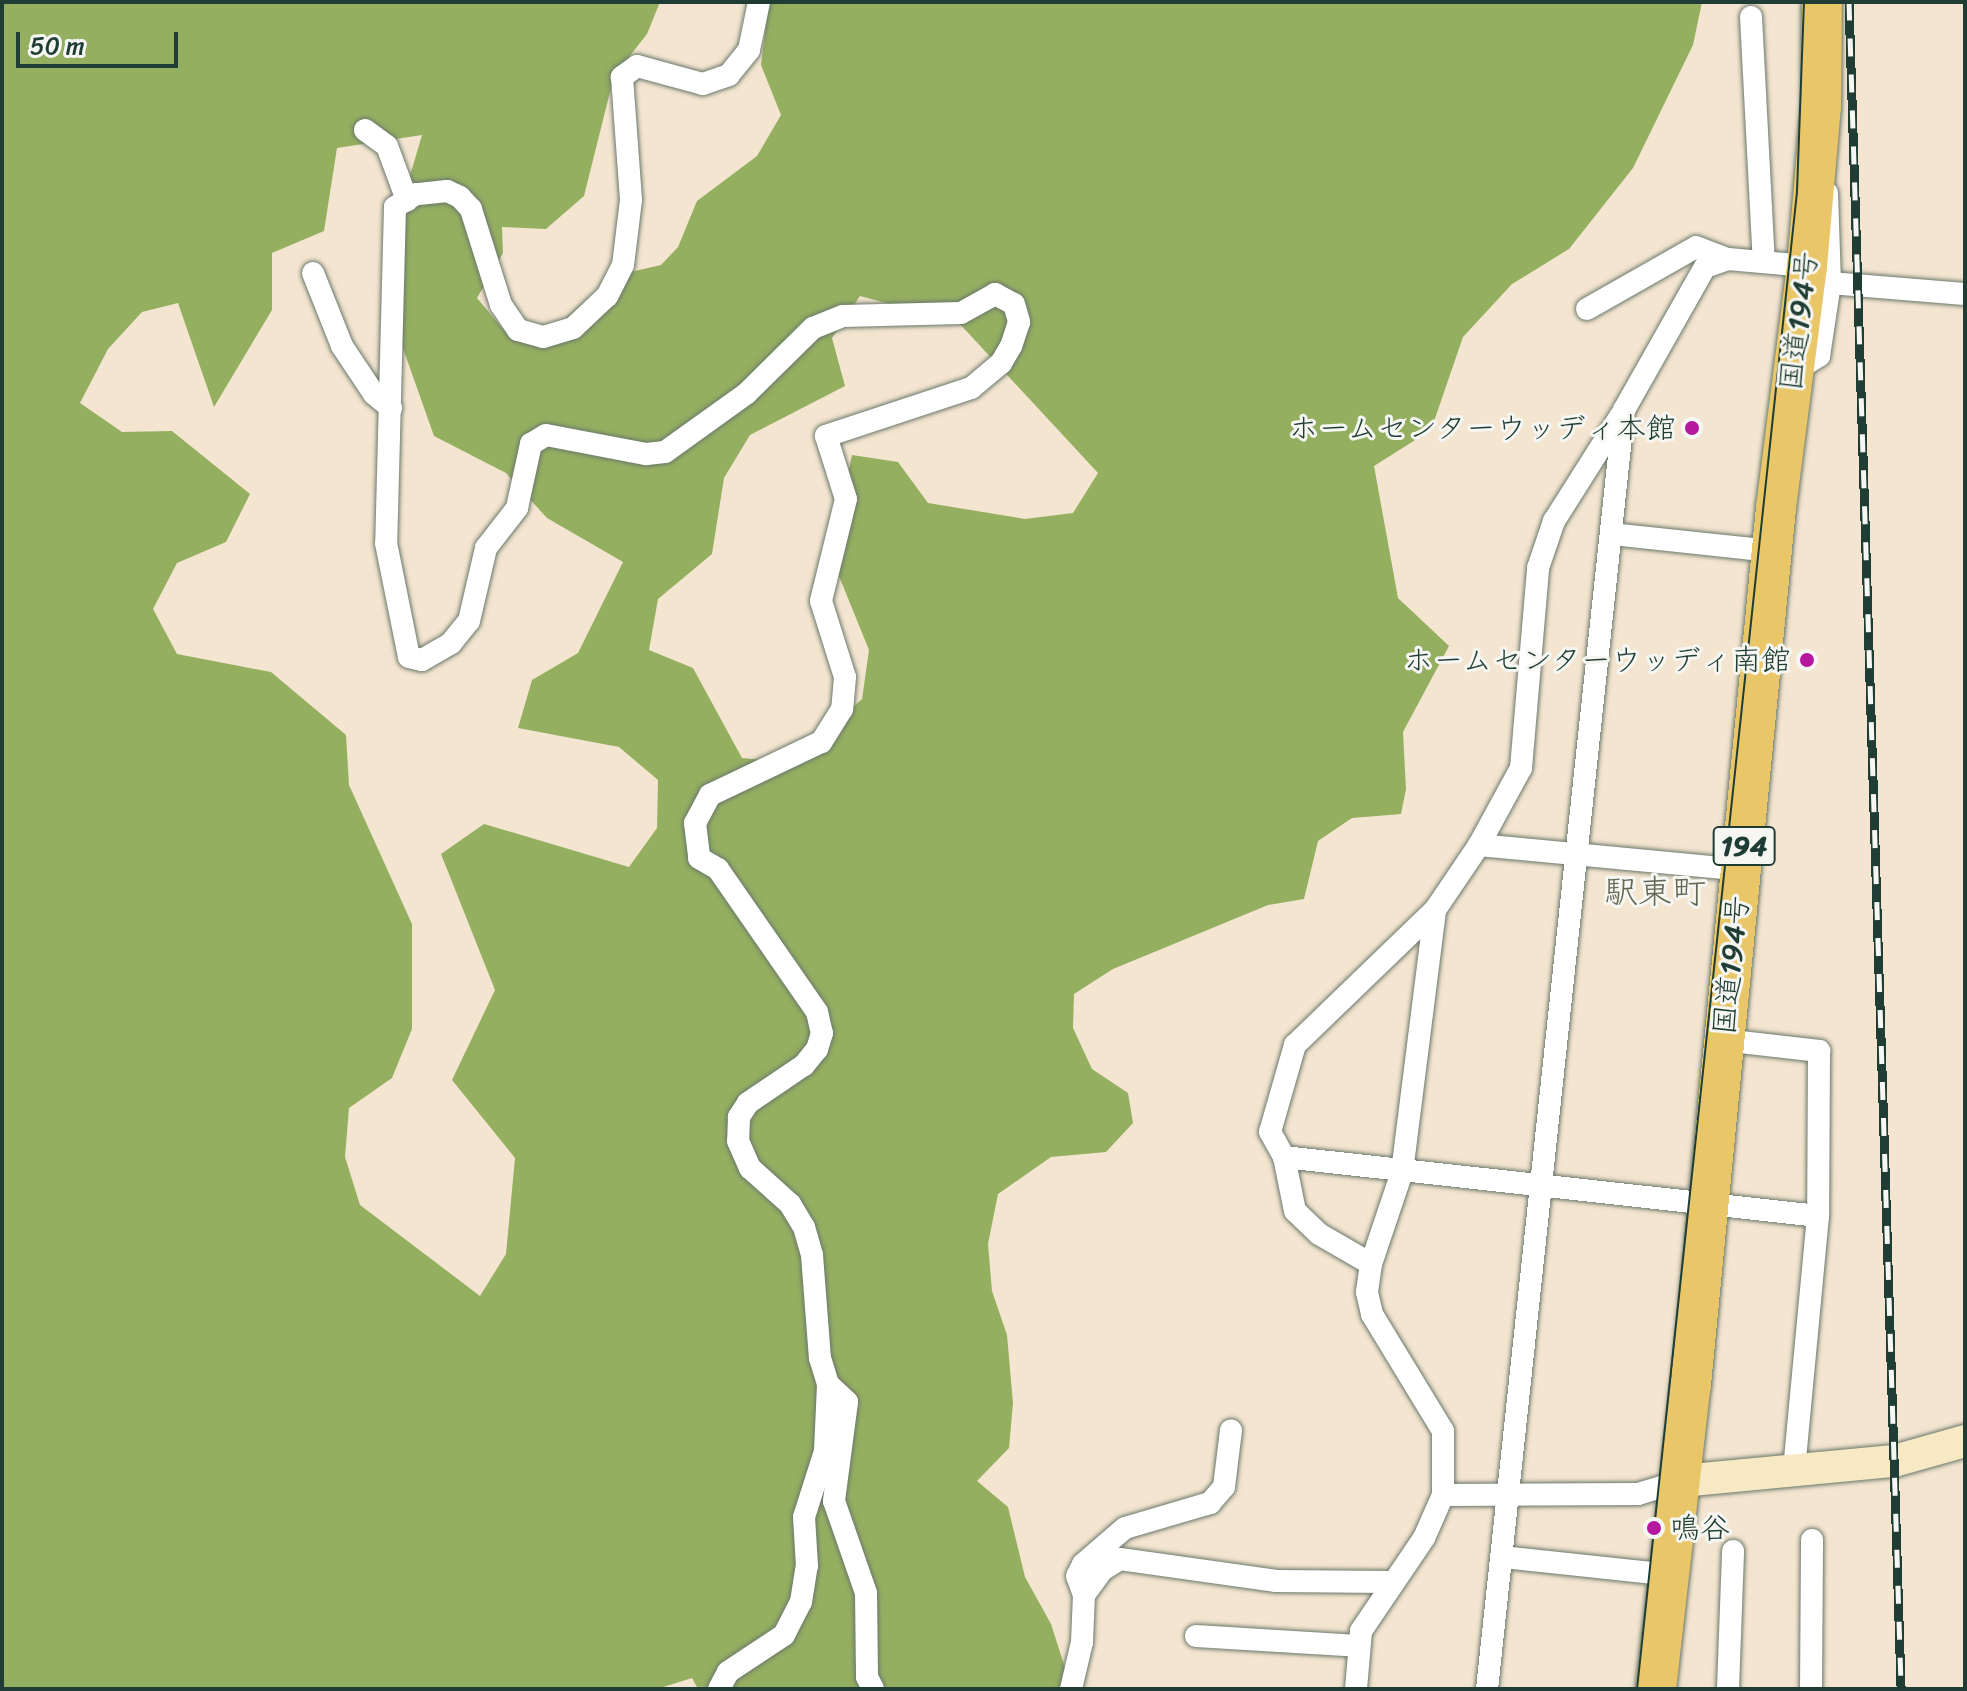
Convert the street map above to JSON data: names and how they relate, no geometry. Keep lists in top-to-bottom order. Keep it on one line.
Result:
{"streets":{"highway":["国道194号","194"]},"districts":["駅東町"],"places":["ホームセンターウッディ本館","ホームセンターウッディ南館","鳴谷"],"scale_bar":"50 m"}
